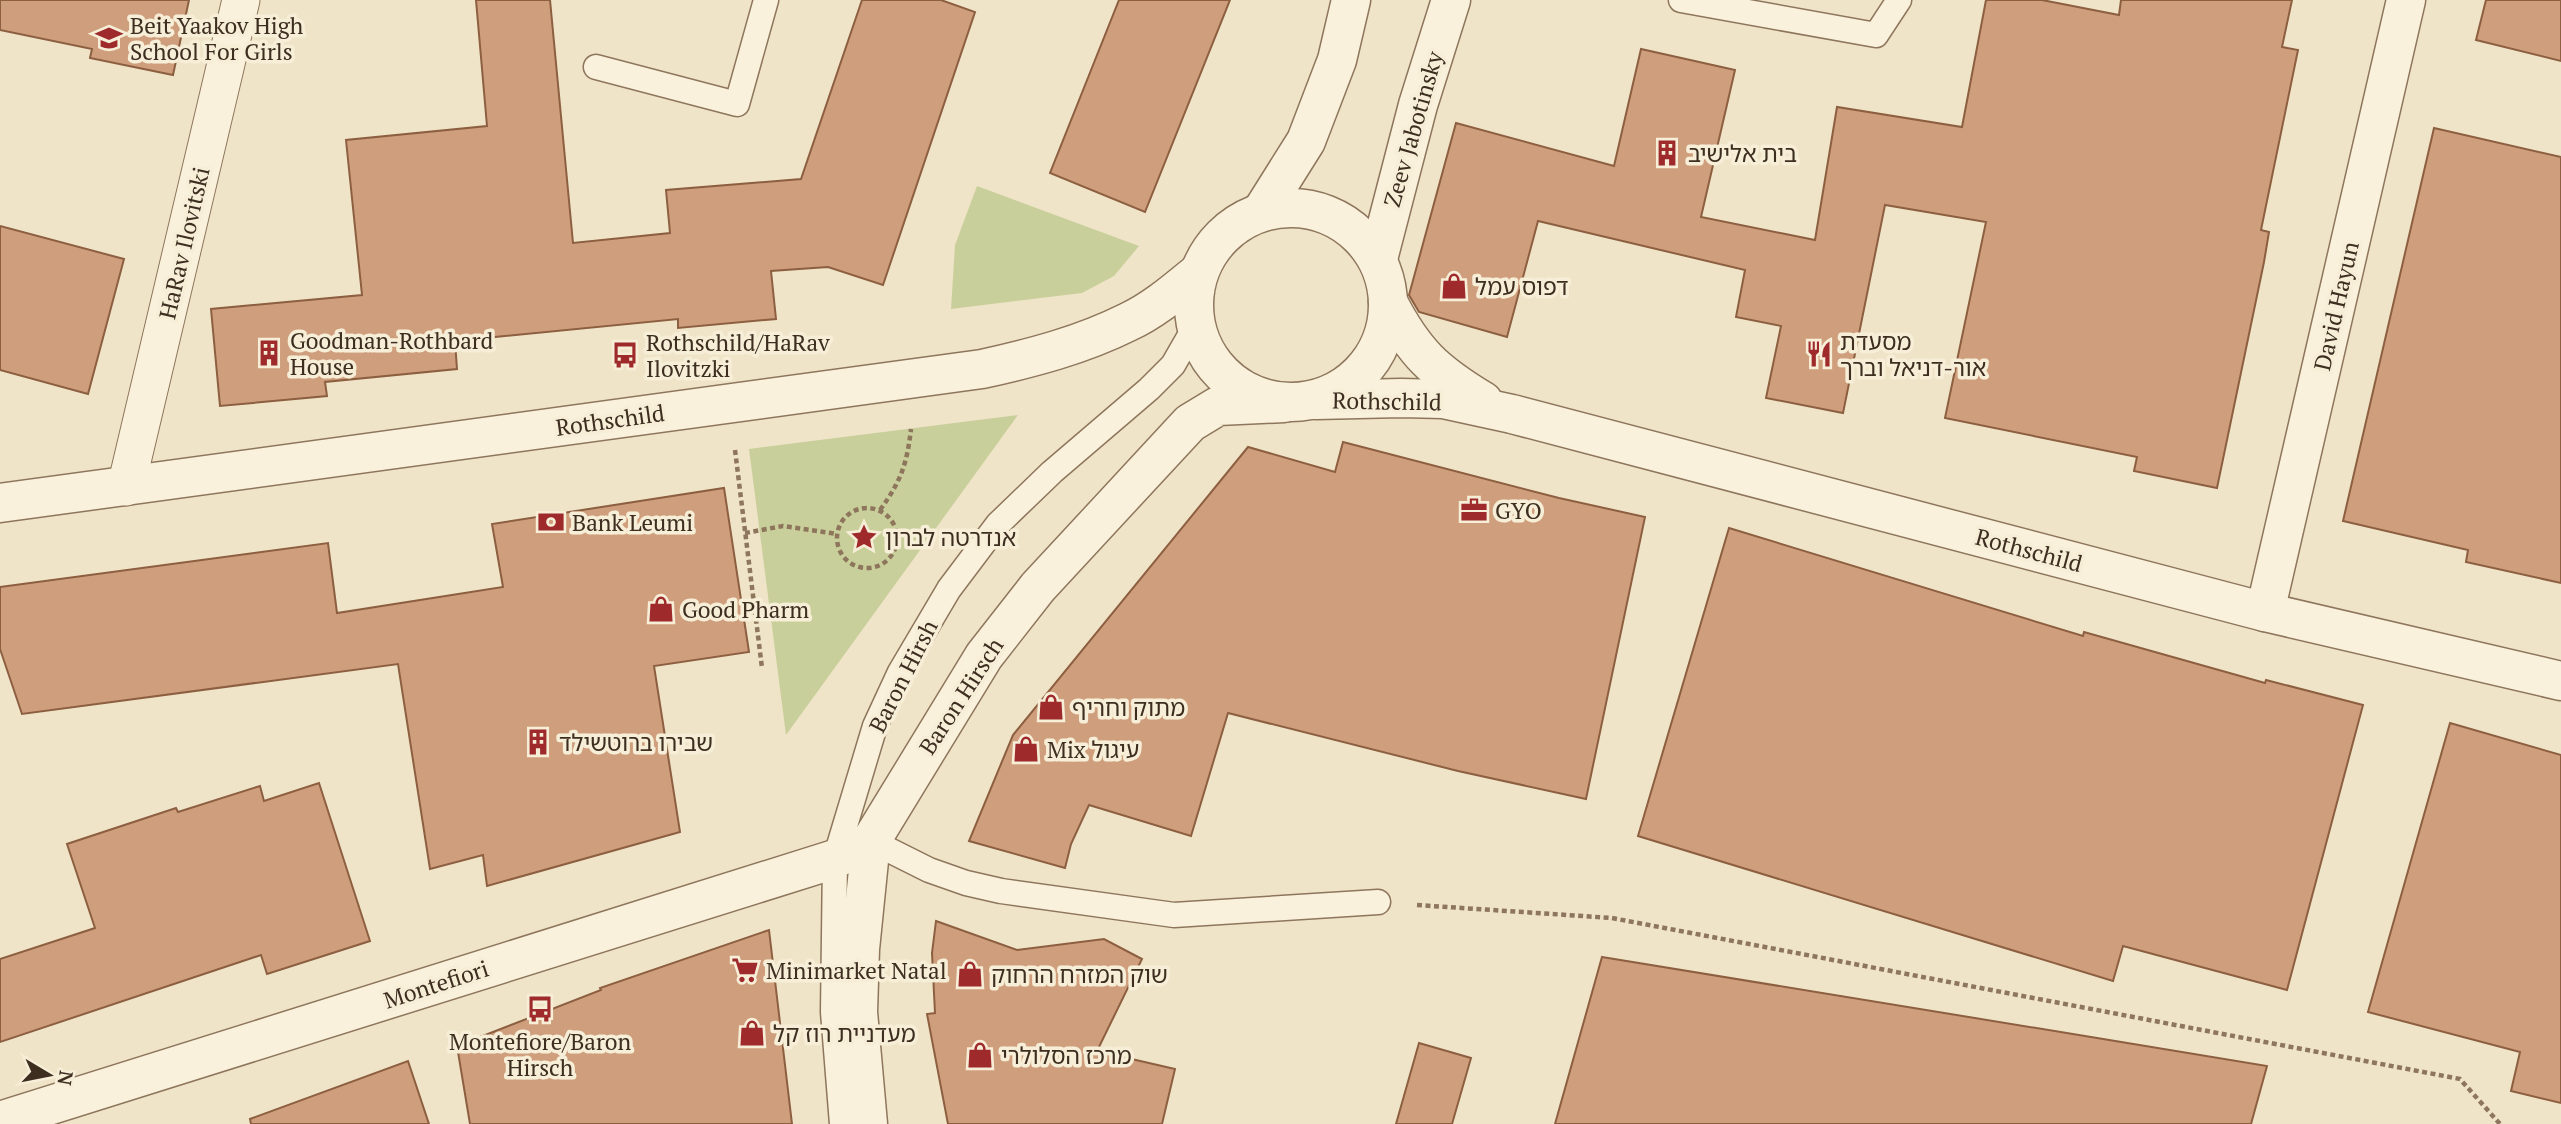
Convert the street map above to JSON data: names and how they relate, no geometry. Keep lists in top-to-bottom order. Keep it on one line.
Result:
{"streets":{"street":["Zeev Jabotinsky","HaRav Ilovitski","David Hayun","Rothschild","Baron Hirsch","Montefiori"],"lane":["Baron Hirsh"]},"crossings":[["Zeev Jabotinsky","Rothschild"],["Zeev Jabotinsky","Baron Hirsh"],["Zeev Jabotinsky","Baron Hirsch"],["HaRav Ilovitski","Rothschild"],["David Hayun","Rothschild"],["Rothschild","Baron Hirsh"],["Rothschild","Baron Hirsch"],["Baron Hirsh","Baron Hirsch"],["Baron Hirsh","Montefiori"],["Baron Hirsch","Montefiori"]],"places":{"school or university":["Beit Yaakov High School For Girls"],"building":["בית אלישיב","Goodman-Rothbard House","שבירו ברוטשילד"],"shop":["דפוס עמל","Good Pharm","מתוק וחריף","Mix עיגול","שוק המזרח הרחוק","מעדניית רוז קל","מרכז הסלולרי"],"restaurant":["מסעדת אור-דניאל וברך"],"bus stop":["Rothschild/HaRav Ilovitzki","Montefiore/Baron Hirsch"],"office":["GYO"],"bank":["Bank Leumi"],"place":["אנדרטה לברון"],"supermarket":["Minimarket Natal"]},"north":"right"}
